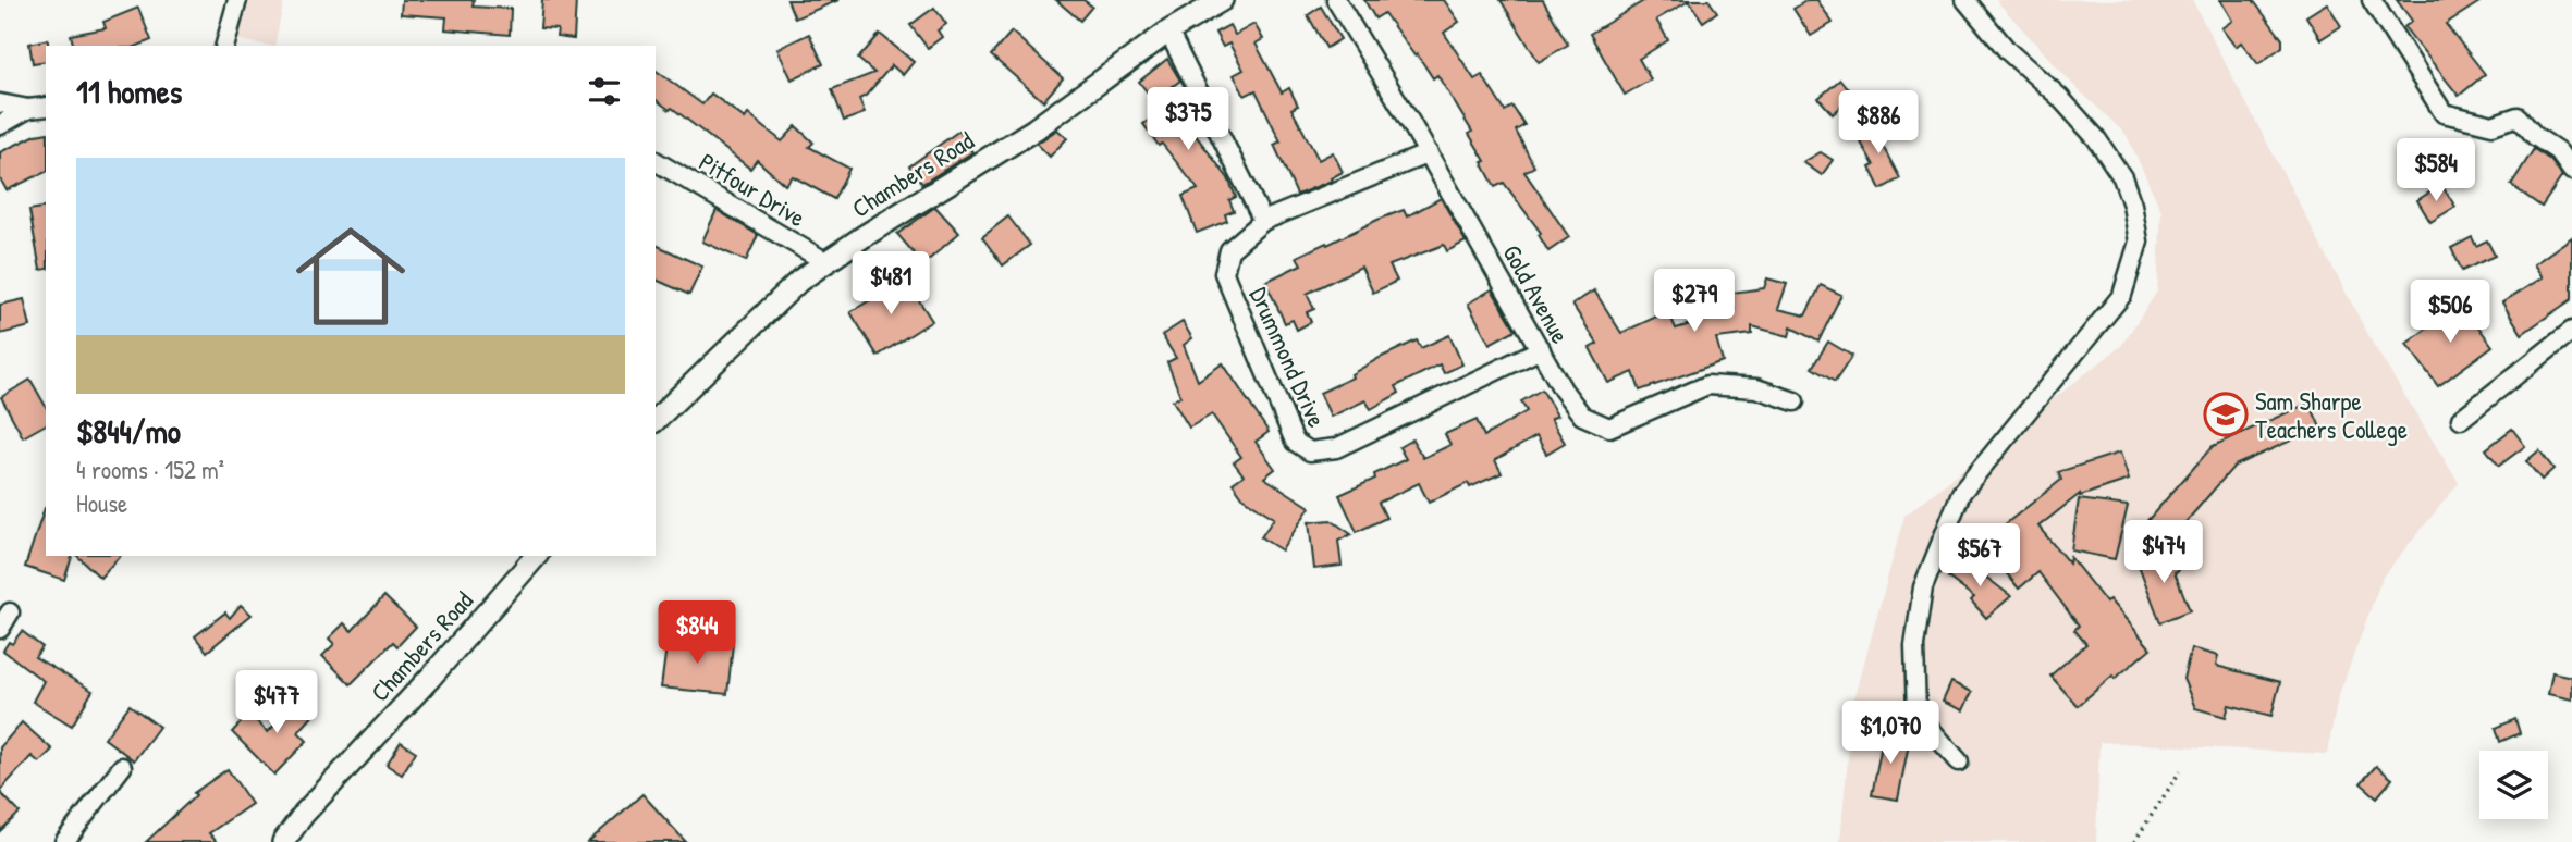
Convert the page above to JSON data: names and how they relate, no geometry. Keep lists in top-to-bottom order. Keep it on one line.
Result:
{"streets":{"street":["Chambers Road","Pitfour Drive","Gold Avenue","Drummond Drive"]},"crossings":[["Chambers Road","Pitfour Drive"],["Gold Avenue","Drummond Drive"]],"places":{"school or university":["Sam Sharpe Teachers College"]},"page":{"heading":"11 homes","price":["$375","$886","$584","$481","$279","$506","$474","$567","$844","$477","$1,070"],"list":[{"name":"$844/mo","note":"4 rooms · 152 m² · House"}]}}
